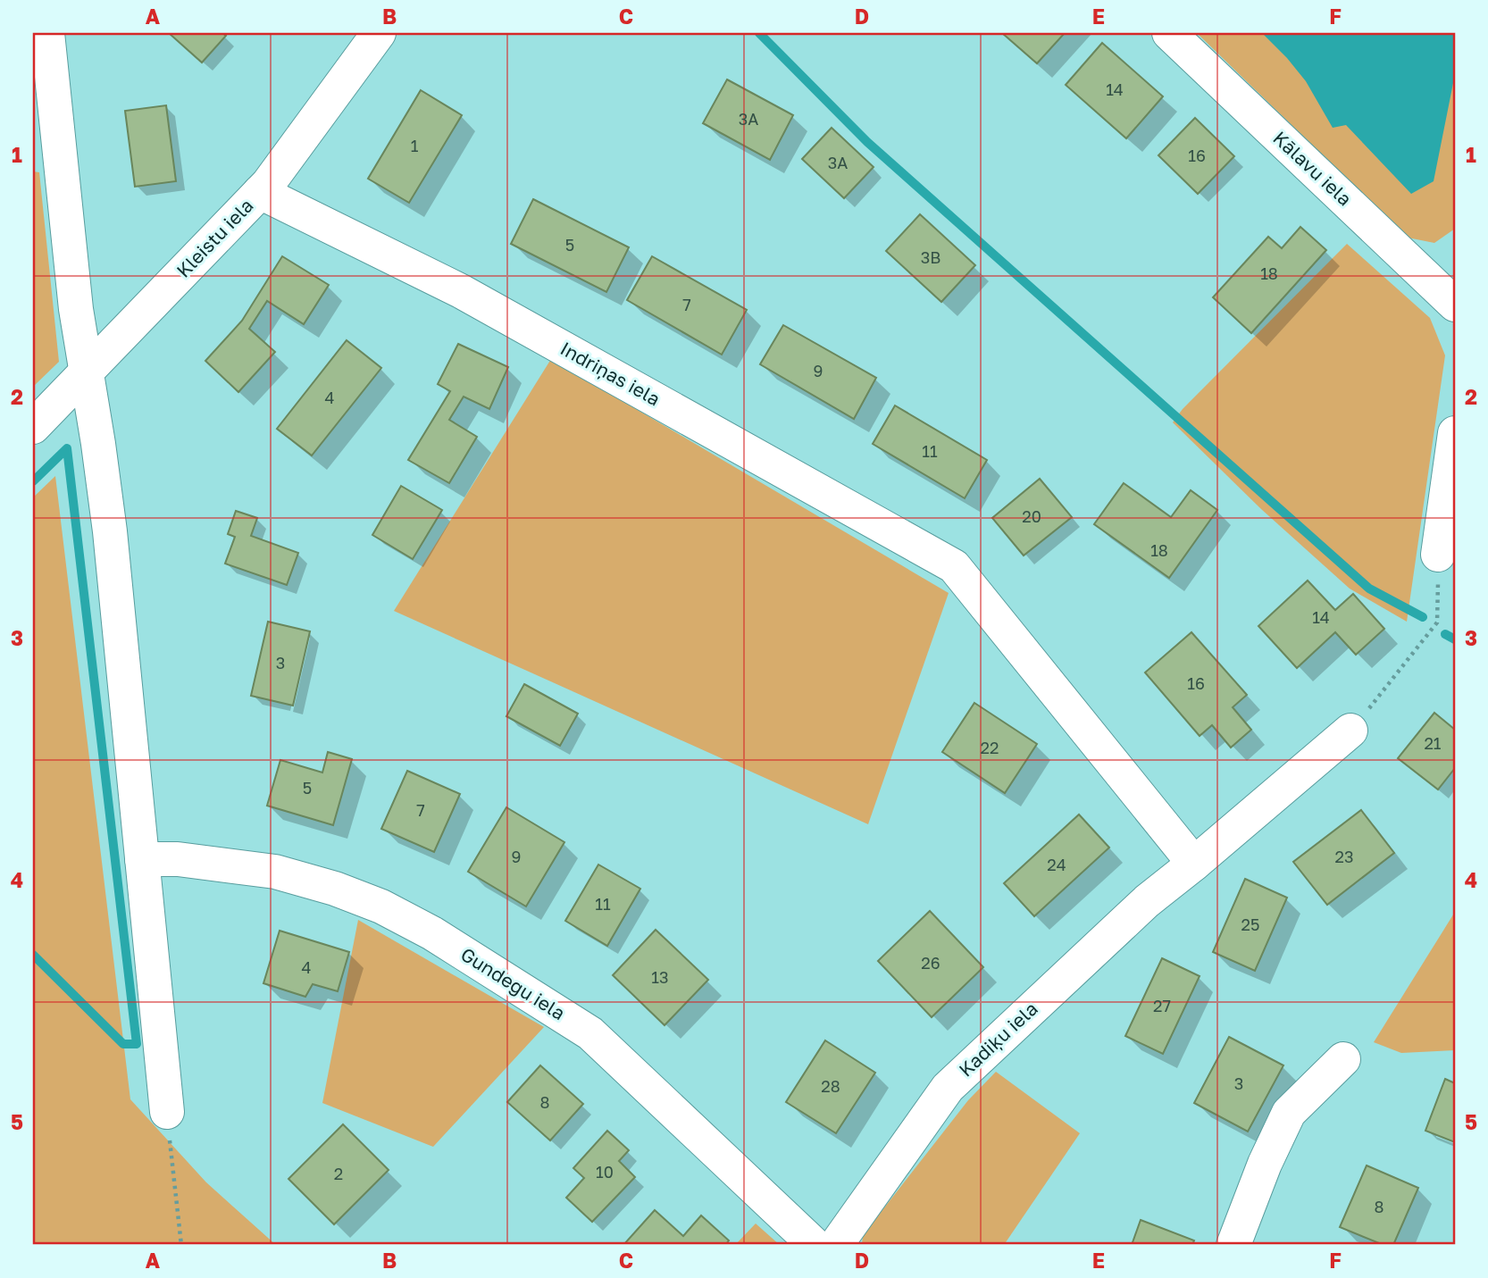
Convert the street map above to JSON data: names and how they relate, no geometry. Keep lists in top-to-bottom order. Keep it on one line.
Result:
{"streets":{"street":["Kālavu iela","Kleistu iela","Indriņas iela","Gundegu iela","Kadiķu iela"]},"crossings":[["Kleistu iela","Indriņas iela"],["Indriņas iela","Kadiķu iela"]],"house_numbers":["14","3A","1","16","3A","5","3B","18","7","9","4","11","20","18","14","3","16","21","22","5","7","9","23","24","11","25","26","4","13","27","3","28","8","10","2","8"],"grid":{"columns":["A","B","C","D","E","F"],"rows":["1","2","3","4","5"]}}
